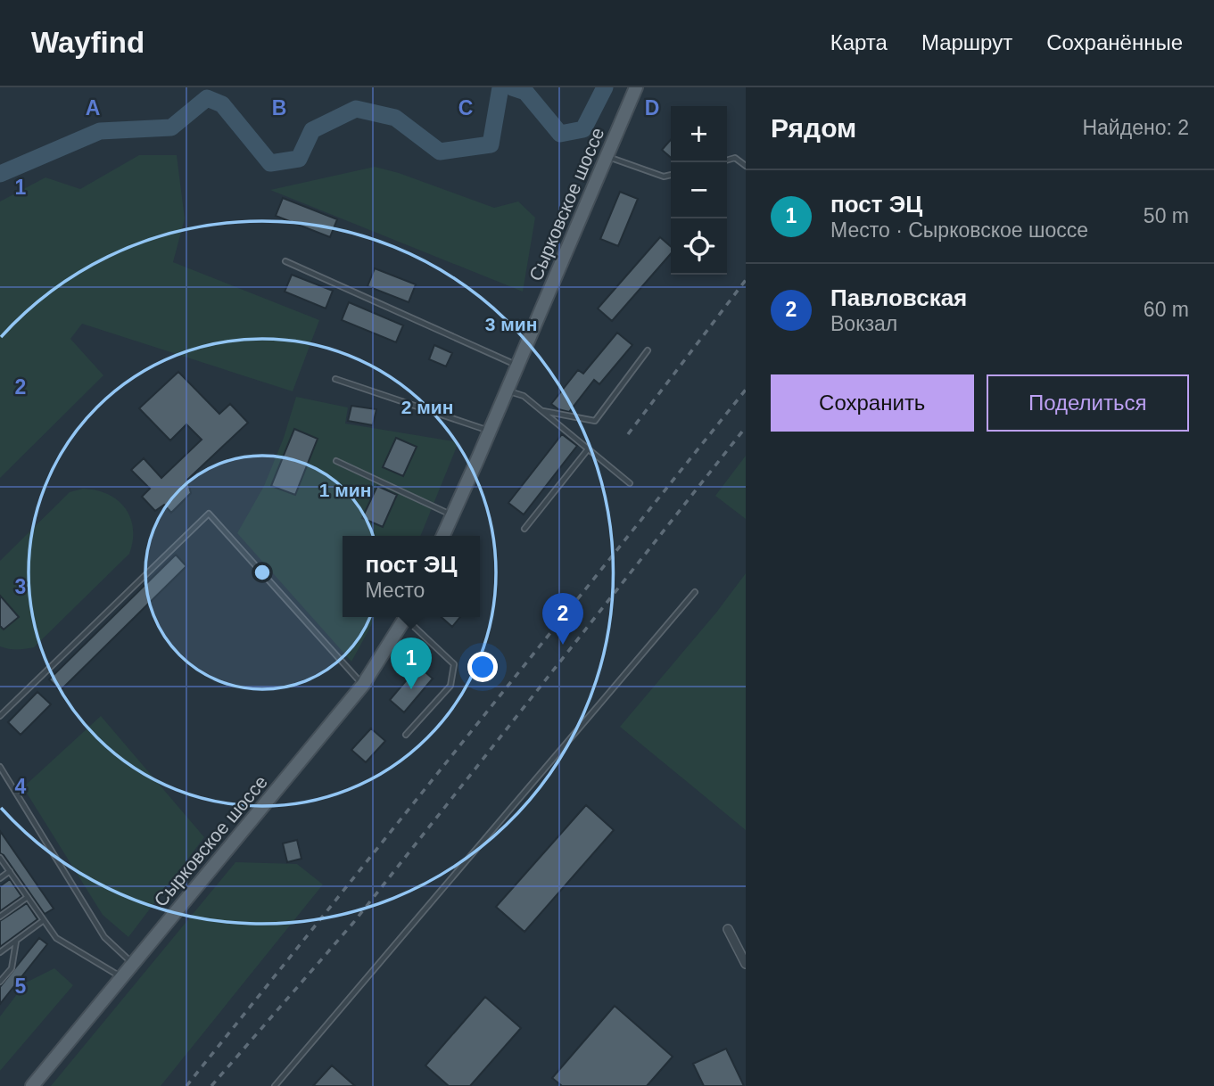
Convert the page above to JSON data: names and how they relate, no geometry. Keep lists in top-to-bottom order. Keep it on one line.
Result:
{"streets":{"main road":["Сырковское шоссе"]},"page":{"header":"Wayfind","nav":["Карта","Маршрут","Сохранённые"],"heading":["Рядом","Найдено: 2"],"map_buttons":["+","−"],"list":[{"mark":"1","name":"пост ЭЦ","note":"Место · Сырковское шоссе","value":"50 m"},{"mark":"2","name":"Павловская","note":"Вокзал","value":"60 m"}],"buttons":["Сохранить","Поделиться"],"popup":["пост ЭЦ","Место"],"pins":["2","1"]},"grid":{"columns":["A","B","C","D"],"rows":["1","2","3","4","5"]},"rings":["3 мин","2 мин","1 мин"]}
